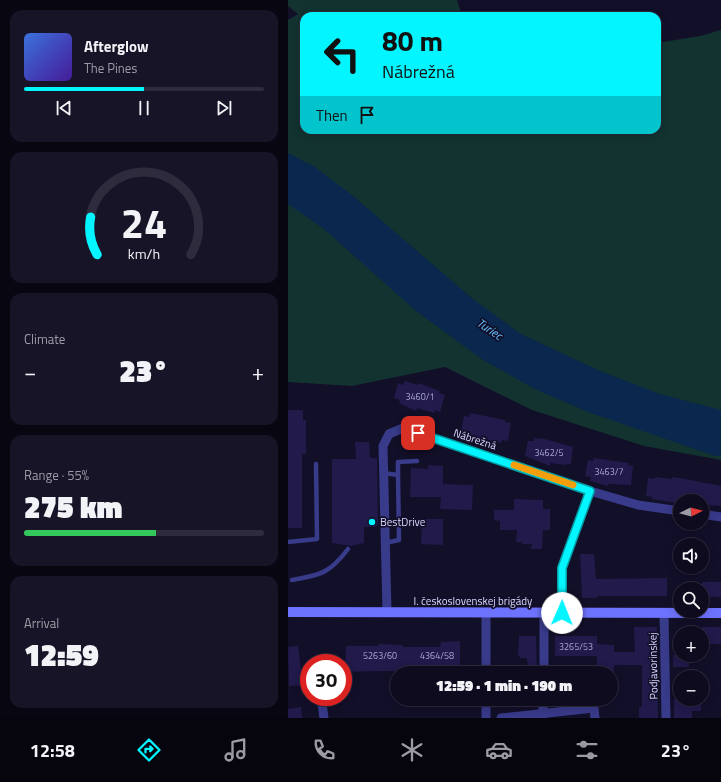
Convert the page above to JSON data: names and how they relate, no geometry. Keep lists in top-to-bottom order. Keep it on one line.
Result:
{"streets":{"street":["Nábrežná","I. československej brigády","Podjavorinskej"]},"crossings":[["Nábrežná","I. československej brigády"],["I. československej brigády","Podjavorinskej"]],"water":["Turiec"],"places":["BestDrive"],"house_numbers":["3460/1","3462/5","3463/7","3265/53","5263/60","4364/58"],"north":"right","page":{"turn":["80 m","Nábrežná"],"song":["Afterglow","The Pines"],"then":"Then","tile":["Climate",["Range · 55%","275 km"],["Arrival","12:59"]],"heat":["−","23°","+"],"map_buttons":["+","−"],"limit":"30","trip":"12:59 · 1 min · 190 m","tabs":["12:58","23°"],"gauge":["24","km/h"]}}
